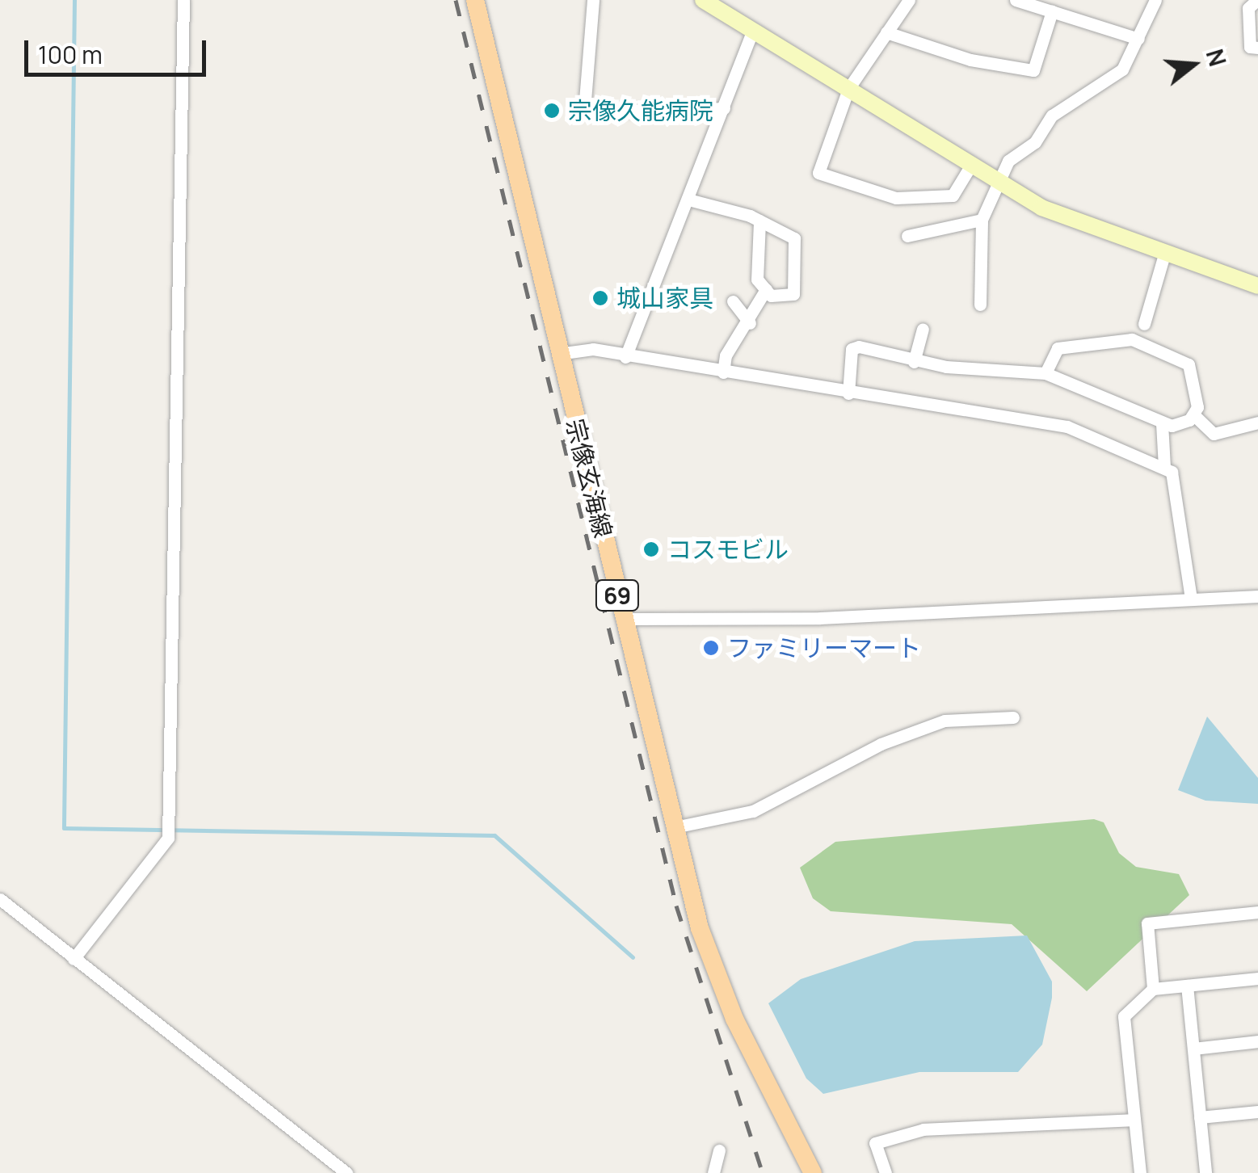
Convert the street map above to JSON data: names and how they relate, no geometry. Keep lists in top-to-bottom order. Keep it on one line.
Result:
{"streets":{"main road":["宗像玄海線","69"]},"places":["宗像久能病院","城山家具","コスモビル","ファミリーマート"],"scale_bar":"100 m","north":"right"}
